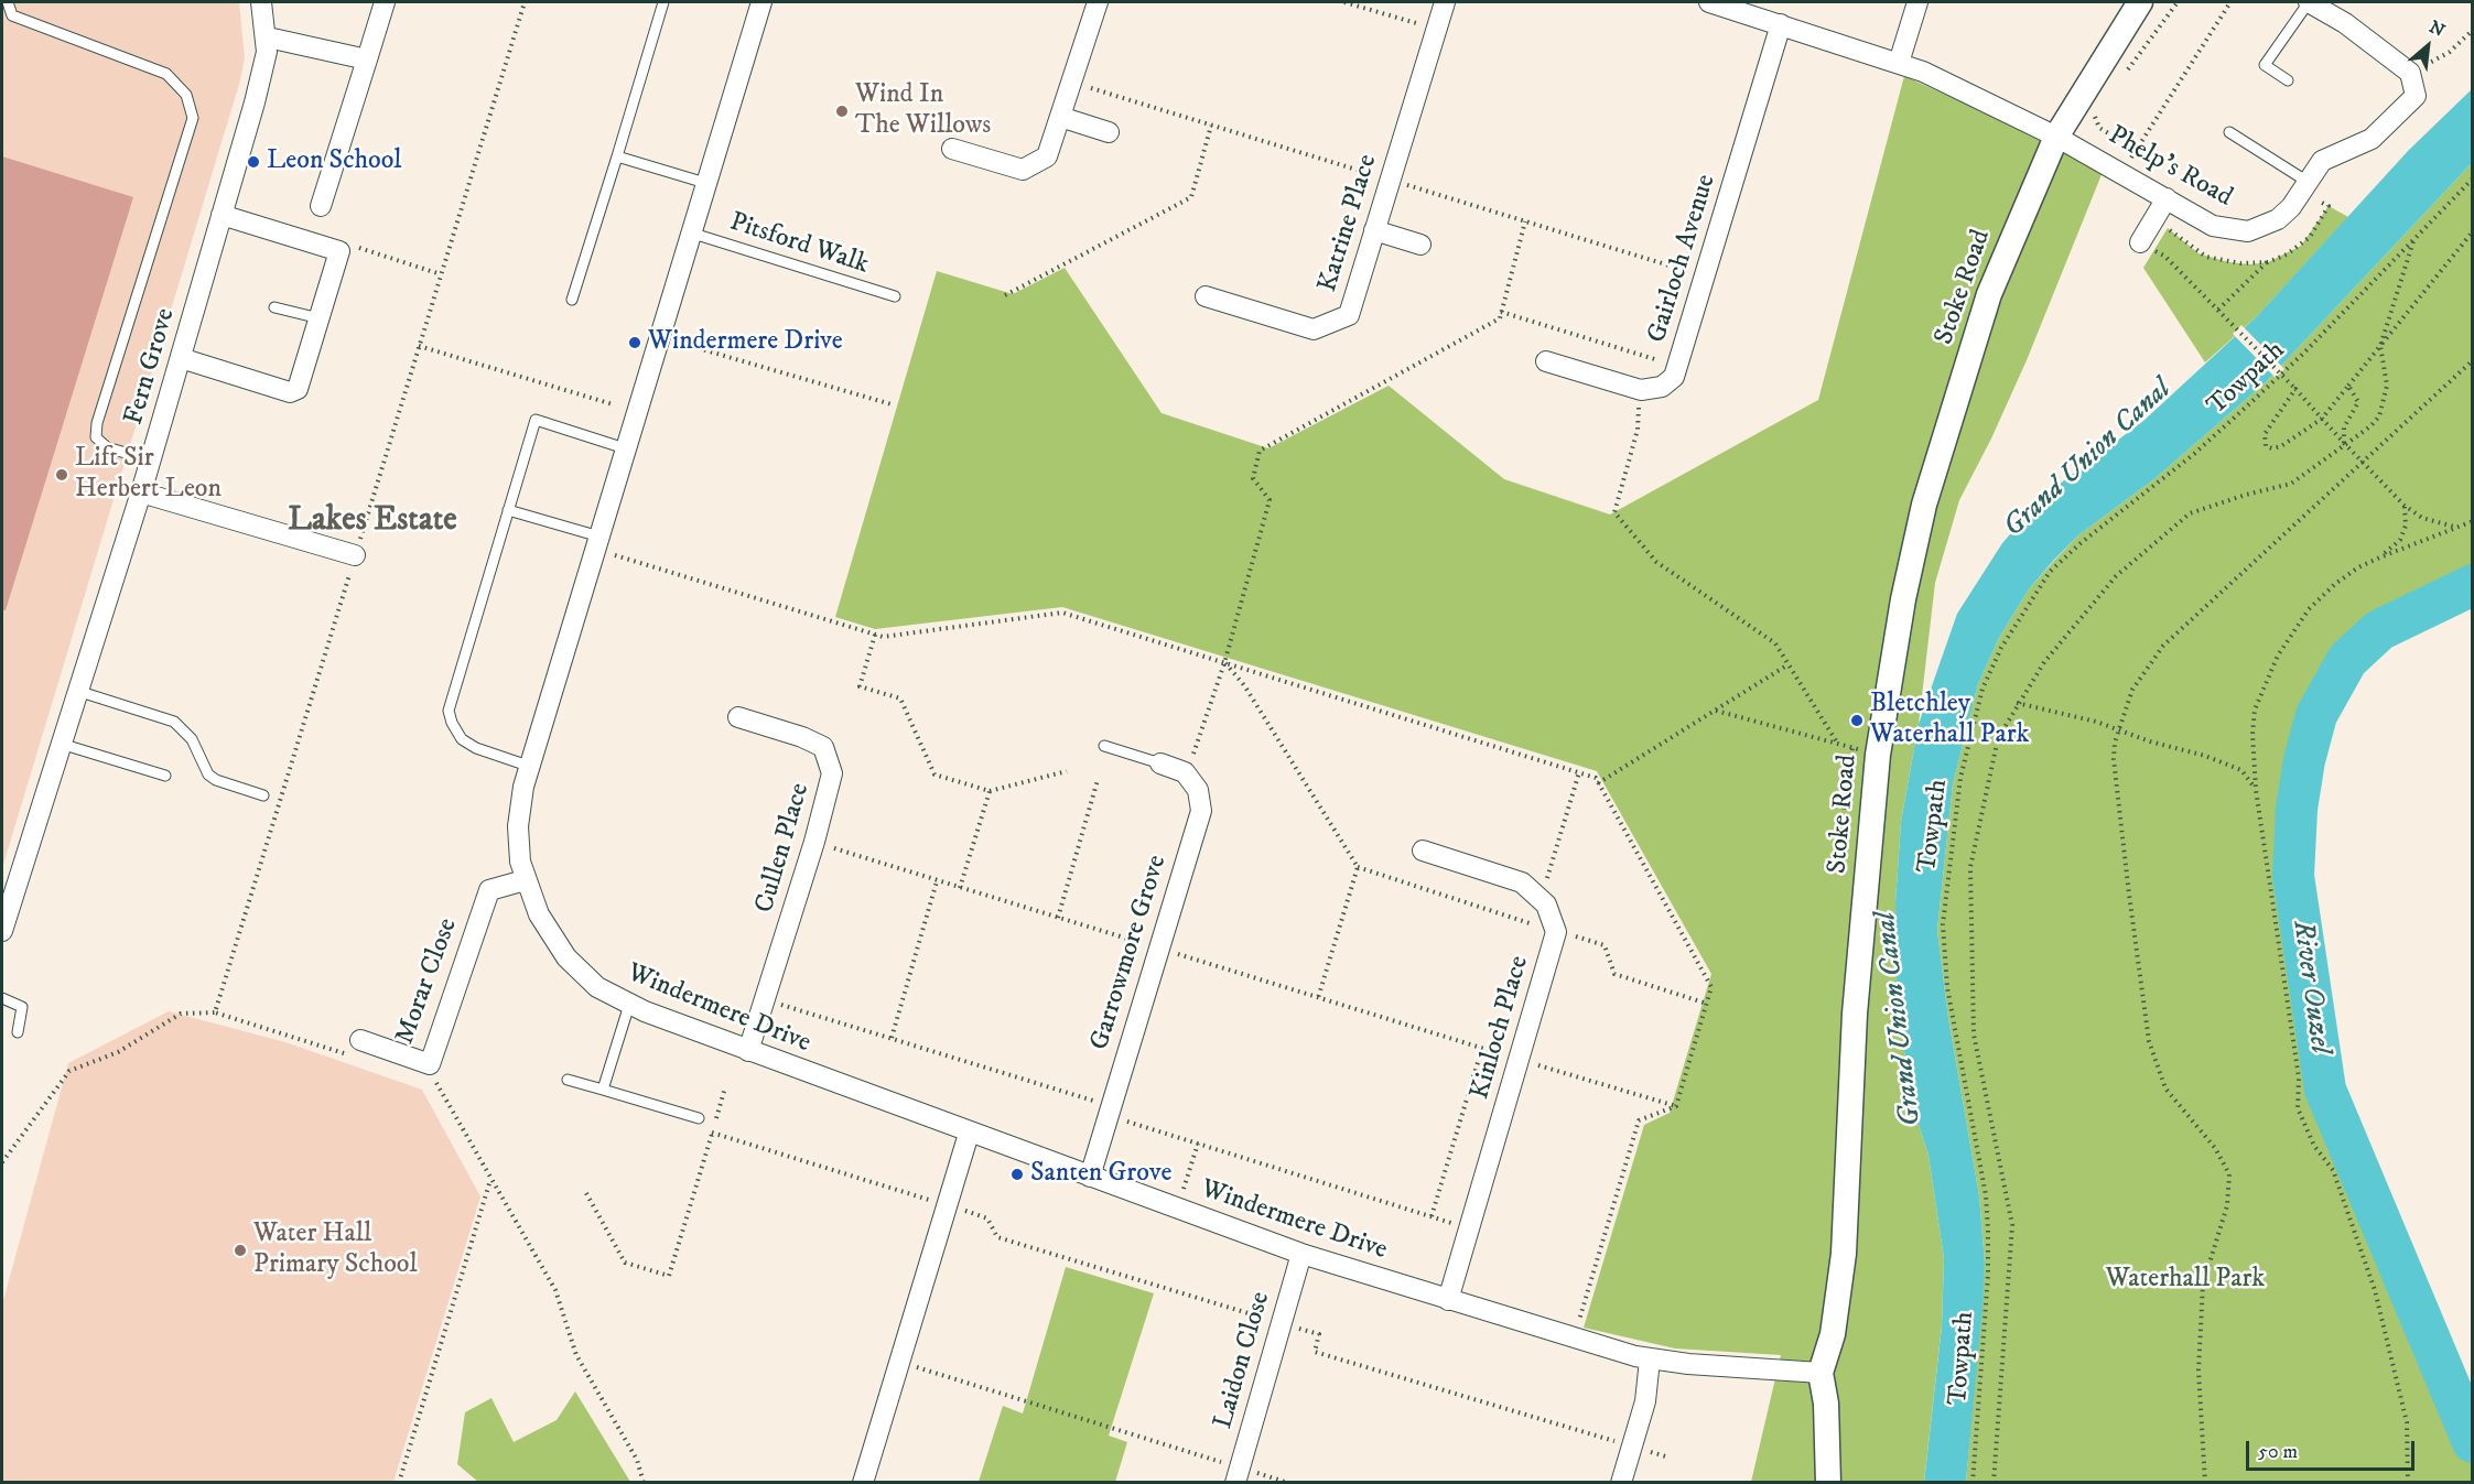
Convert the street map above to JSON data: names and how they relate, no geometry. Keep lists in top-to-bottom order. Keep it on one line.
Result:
{"streets":{"street":["Phelp's Road","Katrine Place","Gairloch Avenue","Stoke Road","Fern Grove","Cullen Place","Garrowmore Grove","Morar Close","Windermere Drive","Kinloch Place","Laidon Close"],"lane":["Pitsford Walk"],"path":["Towpath"]},"crossings":[["Phelp's Road","Stoke Road"],["Pitsford Walk","Windermere Drive"],["Stoke Road","Windermere Drive"],["Cullen Place","Windermere Drive"],["Garrowmore Grove","Windermere Drive"],["Morar Close","Windermere Drive"],["Windermere Drive","Kinloch Place"],["Windermere Drive","Laidon Close"]],"districts":["Lakes Estate"],"water":["Grand Union Canal","River Ouzel"],"parks":["Waterhall Park"],"places":["Wind In The Willows","Leon School","Windermere Drive","Lift Sir Herbert Leon","Bletchley Waterhall Park","Santen Grove","Water Hall Primary School"],"scale_bar":"50 m","north":"top right"}
